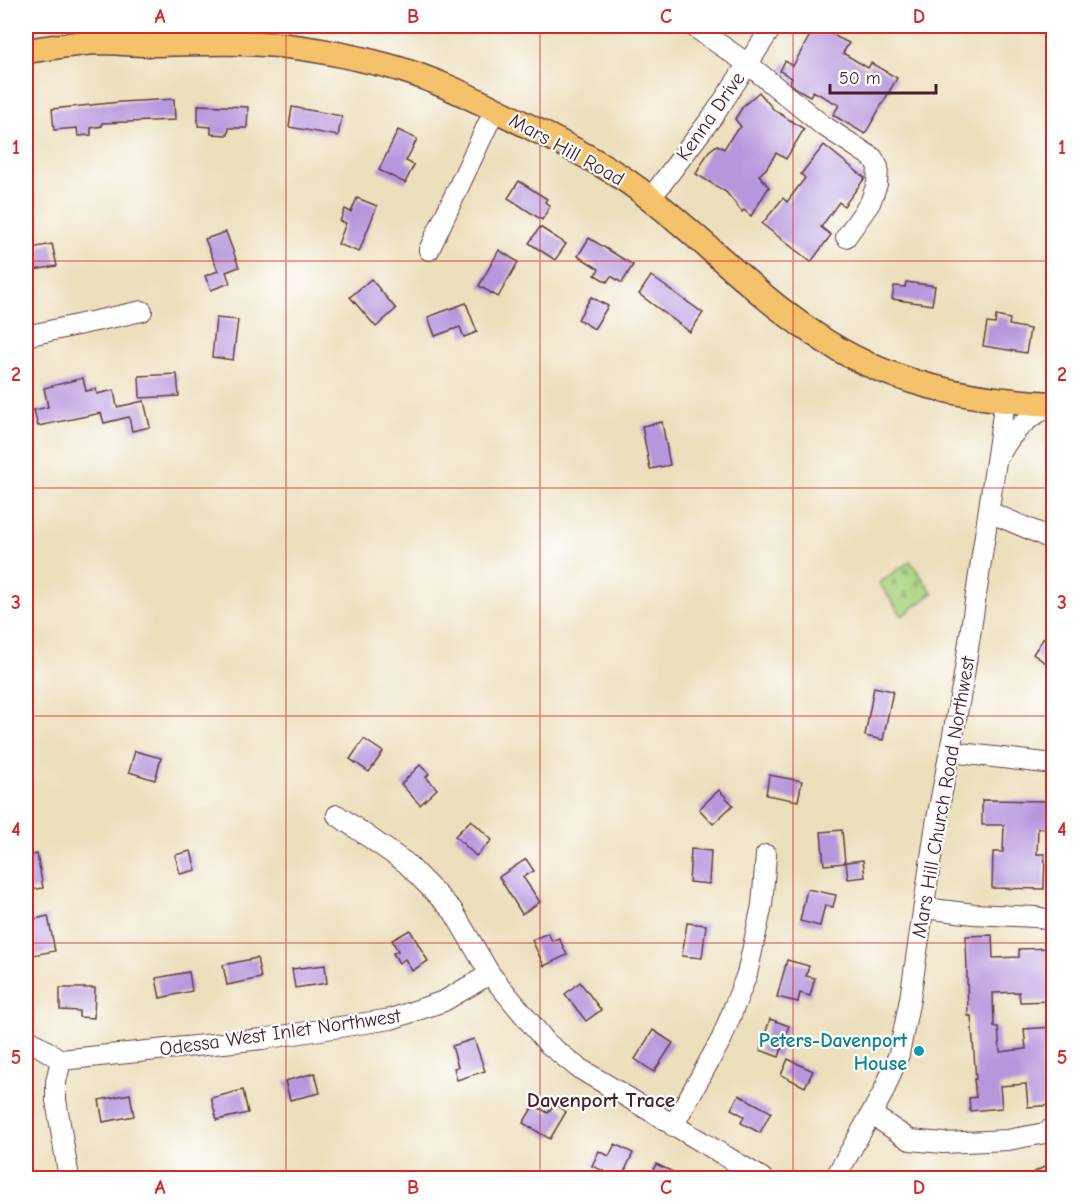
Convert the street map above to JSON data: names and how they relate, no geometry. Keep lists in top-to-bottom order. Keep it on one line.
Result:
{"streets":{"main road":["Mars Hill Road"],"street":["Kenna Drive","Mars Hill Church Road Northwest","Odessa West Inlet Northwest"]},"crossings":[["Kenna Drive","Mars Hill Road"],["Mars Hill Road","Mars Hill Church Road Northwest"]],"districts":["Davenport Trace"],"places":["Peters-Davenport House"],"scale_bar":"50 m","grid":{"columns":["A","B","C","D"],"rows":["1","2","3","4","5"]}}
